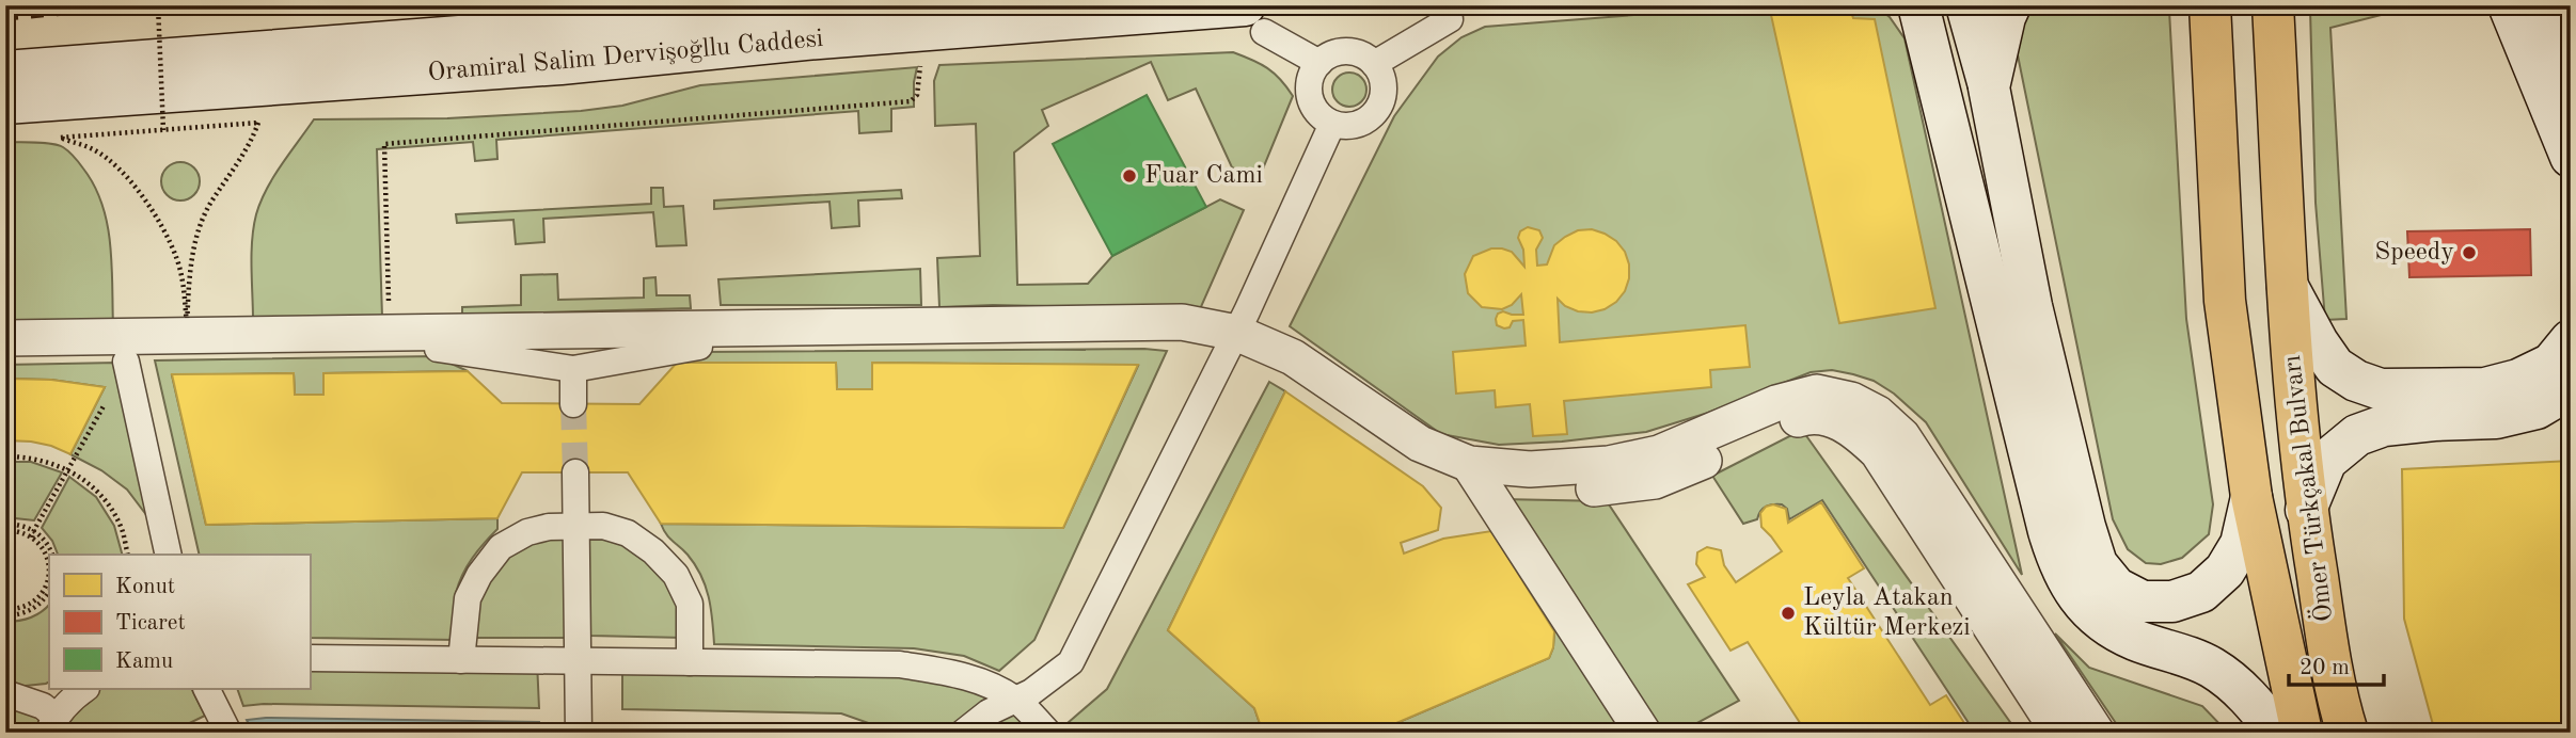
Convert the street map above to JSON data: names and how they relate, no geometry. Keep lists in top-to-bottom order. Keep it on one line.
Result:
{"streets":{"main road":["Oramiral Salim Dervişoğllu Caddesi","Ömer Türkçakal Bulvarı"]},"places":["Fuar Cami","Speedy","Leyla Atakan Kültür Merkezi"],"legend":["Konut","Ticaret","Kamu"],"scale_bar":"20 m"}
